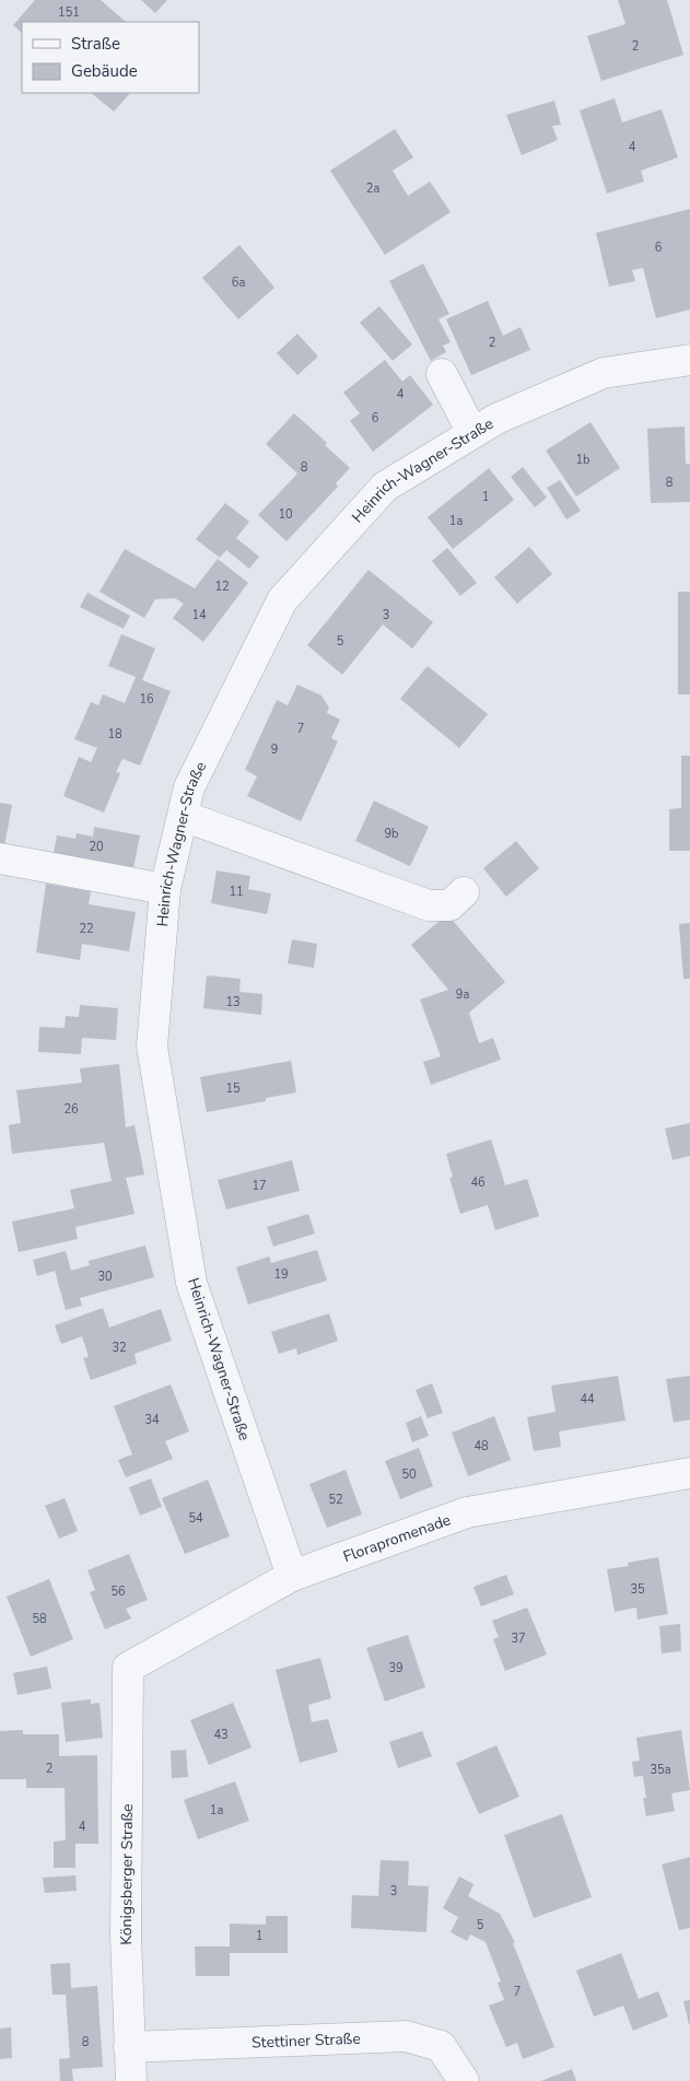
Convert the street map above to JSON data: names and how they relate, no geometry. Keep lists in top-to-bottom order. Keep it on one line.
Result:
{"streets":{"street":["Heinrich-Wagner-Straße","Florapromenade","Königsberger Straße","Stettiner Straße"]},"crossings":[["Heinrich-Wagner-Straße","Florapromenade"],["Florapromenade","Königsberger Straße"],["Königsberger Straße","Stettiner Straße"]],"house_numbers":["151","2","4","2a","6","6a","2","4","6","1b","8","8","1","10","1a","12","14","3","5","16","7","18","9","9b","20","11","22","9a","13","15","26","46","17","19","30","32","44","34","48","50","52","54","35","56","58","37","39","43","2","35a","1a","4","3","5","1","7","8"],"legend":["Straße","Gebäude"]}
